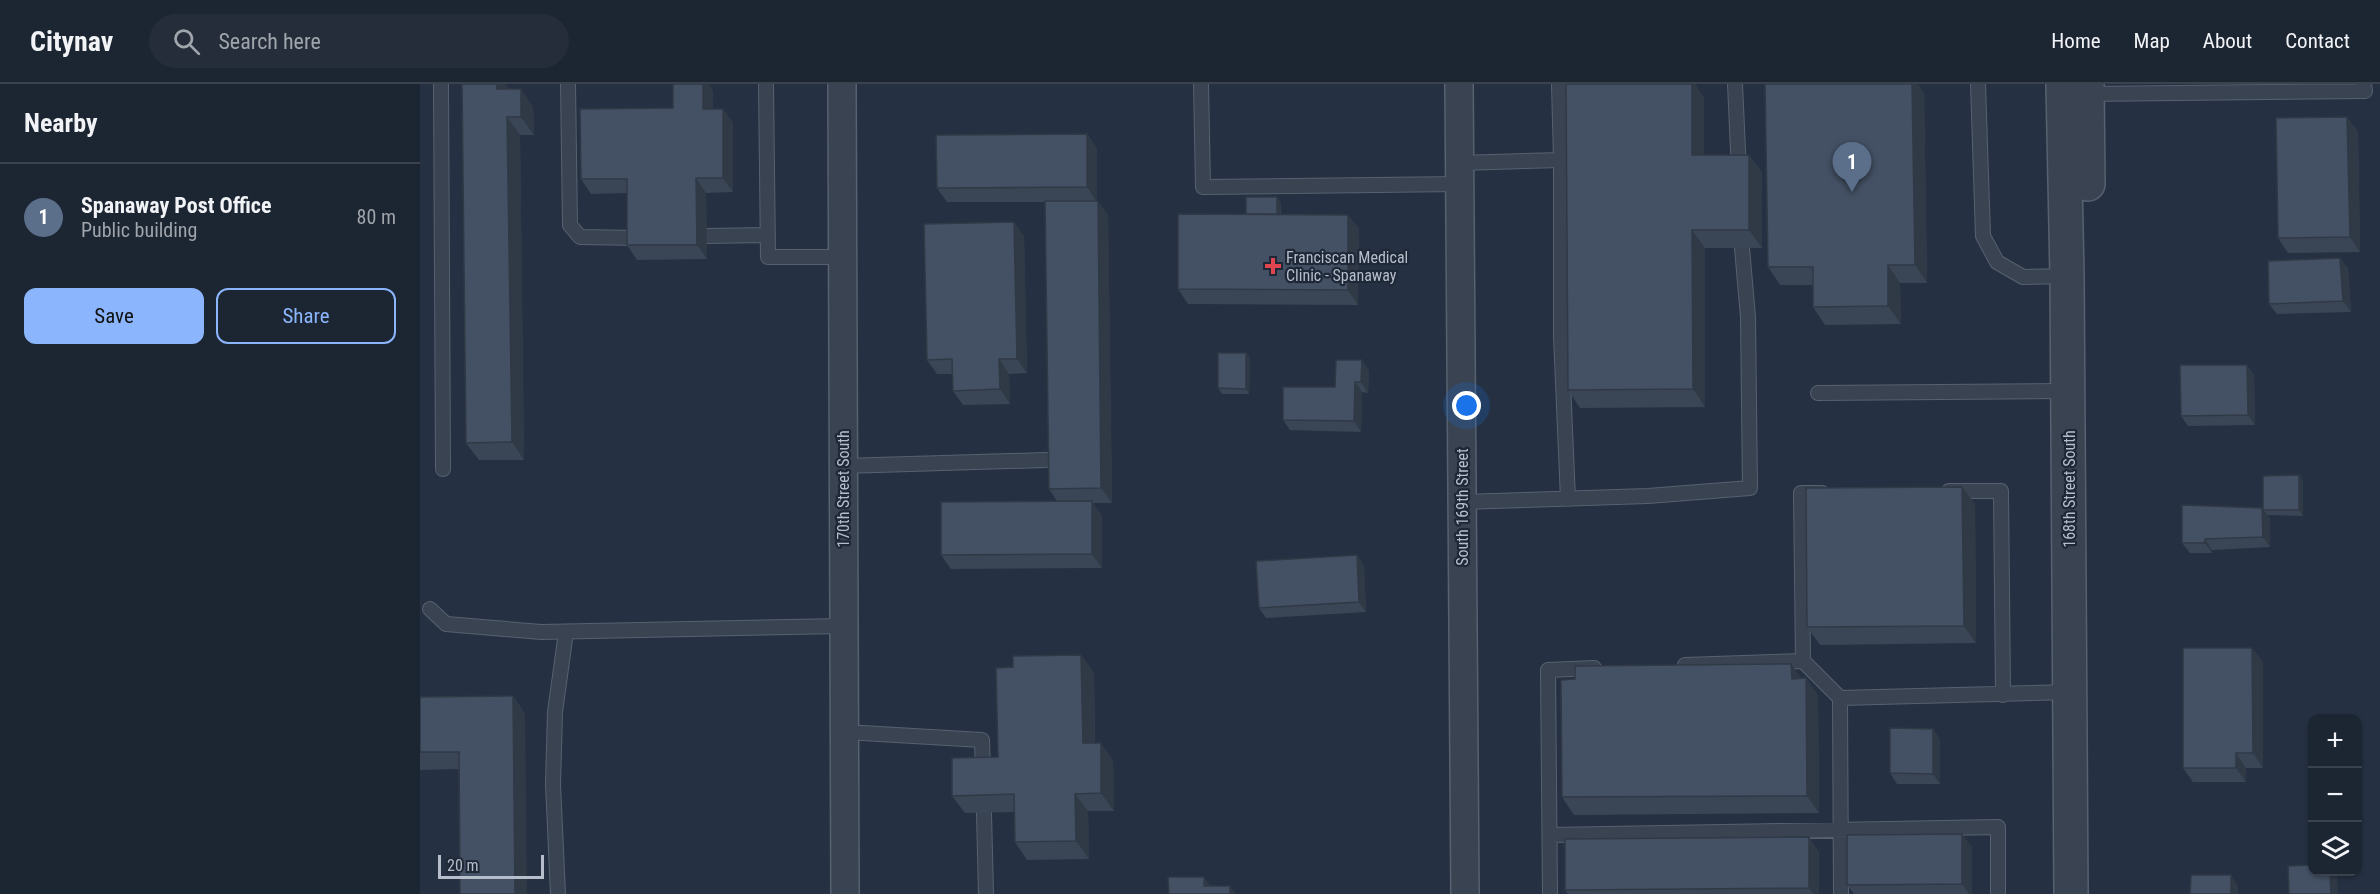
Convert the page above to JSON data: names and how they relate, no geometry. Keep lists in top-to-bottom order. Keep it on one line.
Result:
{"streets":{"street":["170th Street South","168th Street South","South 169th Street"]},"places":{"health":["Franciscan Medical Clinic - Spanaway"]},"scale_bar":"20 m","page":{"header":"Citynav","search":"Search here","nav":["Home","Map","About","Contact"],"heading":"Nearby","pins":"1","list":[{"mark":"1","name":"Spanaway Post Office","note":"Public building","value":"80 m"}],"buttons":["Save","Share"],"map_buttons":["+","−"],"scale":"20 m"}}
